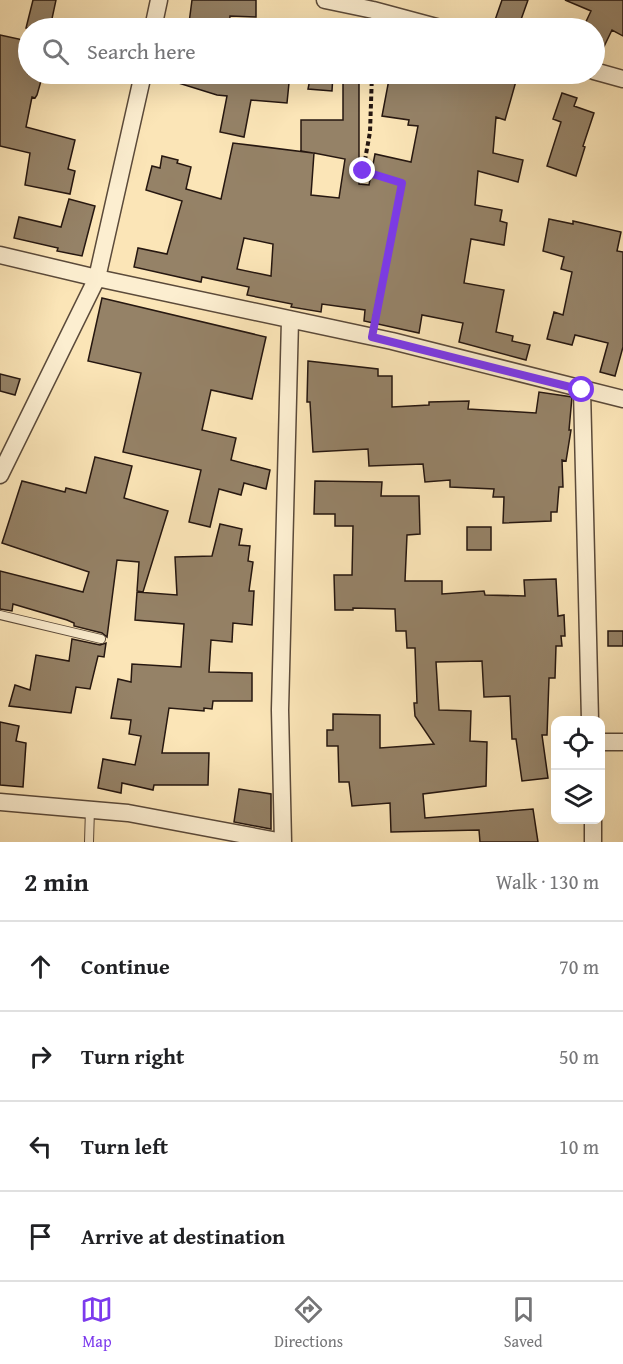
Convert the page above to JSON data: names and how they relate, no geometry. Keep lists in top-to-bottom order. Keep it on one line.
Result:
{"page":{"search":"Search here","heading":["2 min","Walk · 130 m"],"list":[["Continue","70 m"],["Turn right","50 m"],["Turn left","10 m"],"Arrive at destination"],"nav":["Map","Directions","Saved"]}}
